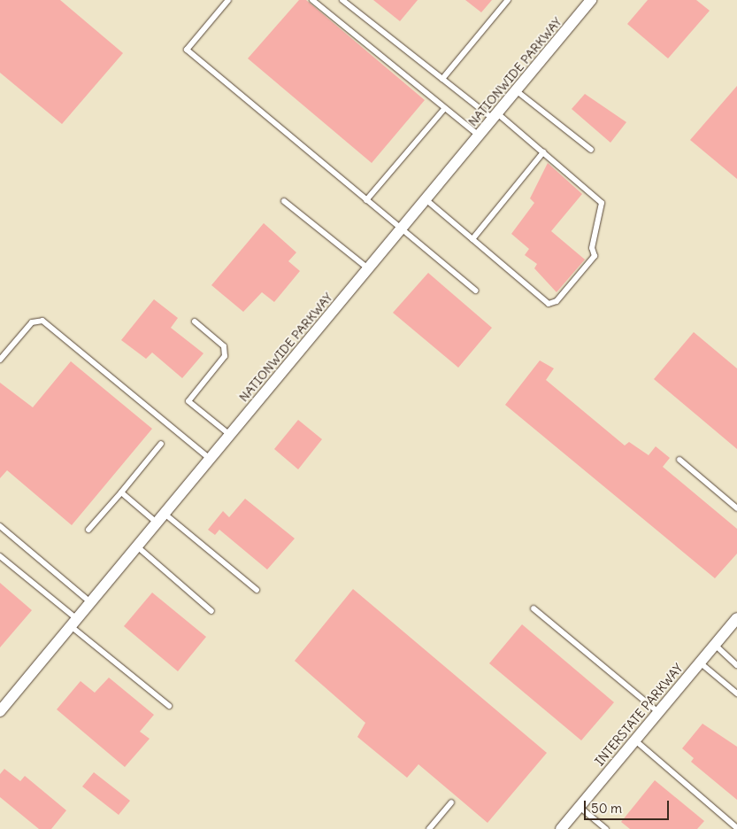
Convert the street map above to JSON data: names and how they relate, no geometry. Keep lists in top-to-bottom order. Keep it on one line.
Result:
{"streets":{"street":["NATIONWIDE PARKWAY","INTERSTATE PARKWAY"]},"scale_bar":"50 m"}
